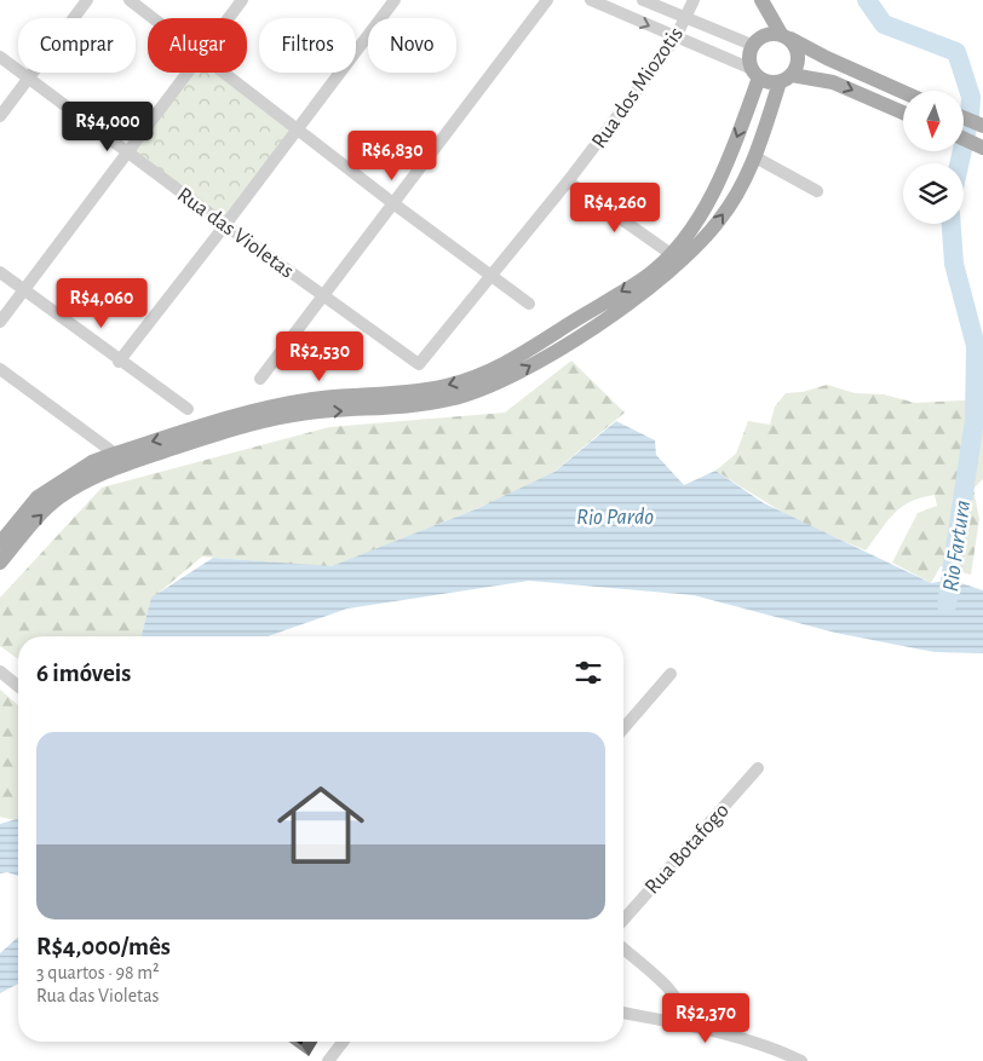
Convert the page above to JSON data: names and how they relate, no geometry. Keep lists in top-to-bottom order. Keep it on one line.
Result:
{"streets":{"street":["Rua dos Miozotis","Rua das Violetas","Rua Botafogo"]},"crossings":[["Rua dos Miozotis","Rua das Violetas"]],"water":["Rio Pardo","Rio Fartura"],"north":"bottom","page":{"chip":["Comprar","Alugar","Filtros","Novo"],"price":["R$4,000","R$6,830","R$4,260","R$4,060","R$2,530","R$2,370"],"heading":"6 imóveis","list":[{"name":"R$4,000/mês","note":"3 quartos · 98 m² · Rua das Violetas"}]}}
